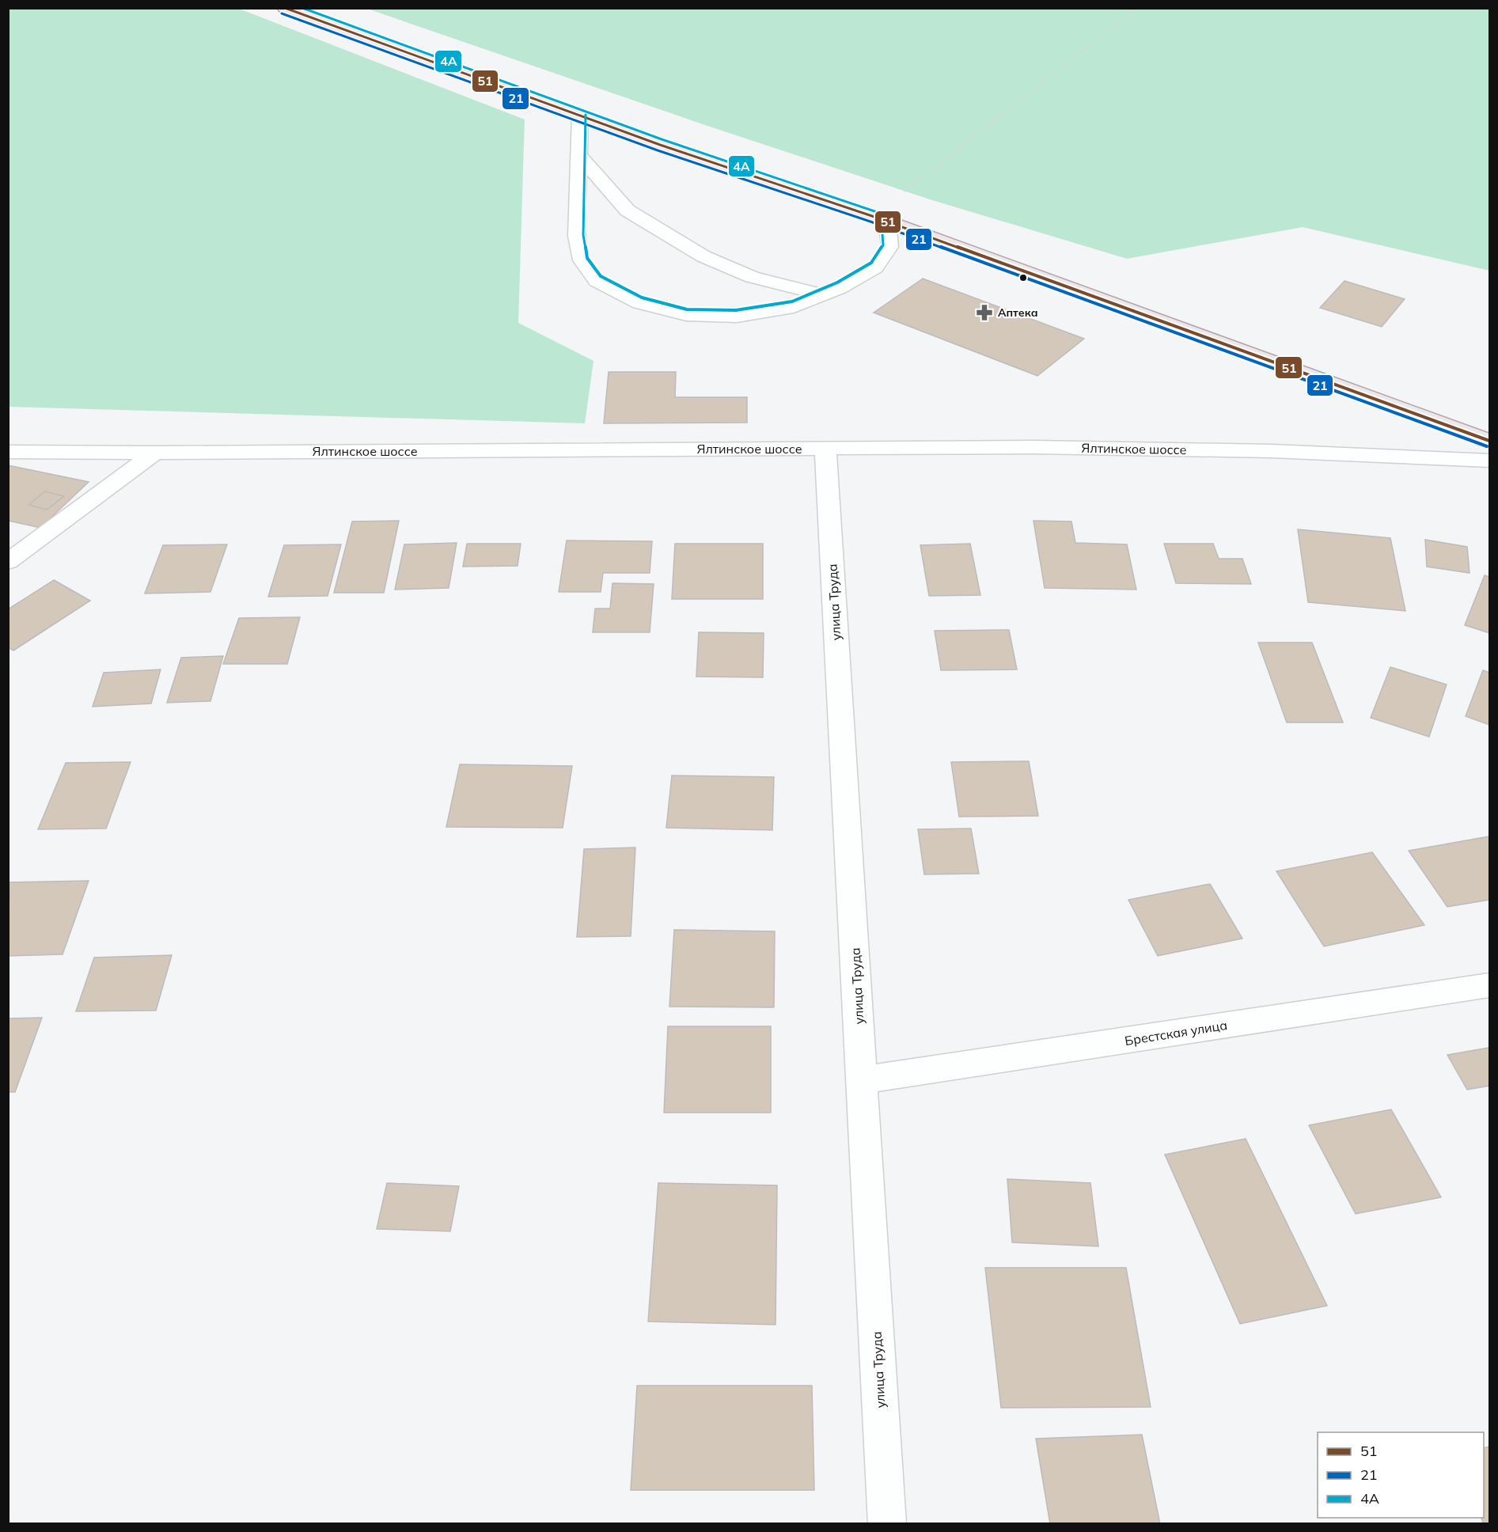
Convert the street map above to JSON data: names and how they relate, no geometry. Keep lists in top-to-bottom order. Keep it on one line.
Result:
{"streets":{"street":["Ялтинское шоссе","улица Труда","Брестская улица"]},"crossings":[["Ялтинское шоссе","улица Труда"],["улица Труда","Брестская улица"]],"places":{"pharmacy":["Аптека"]},"lines":["transit line 51","transit line 4А","transit line 21"],"legend":["51","21","4А"]}
